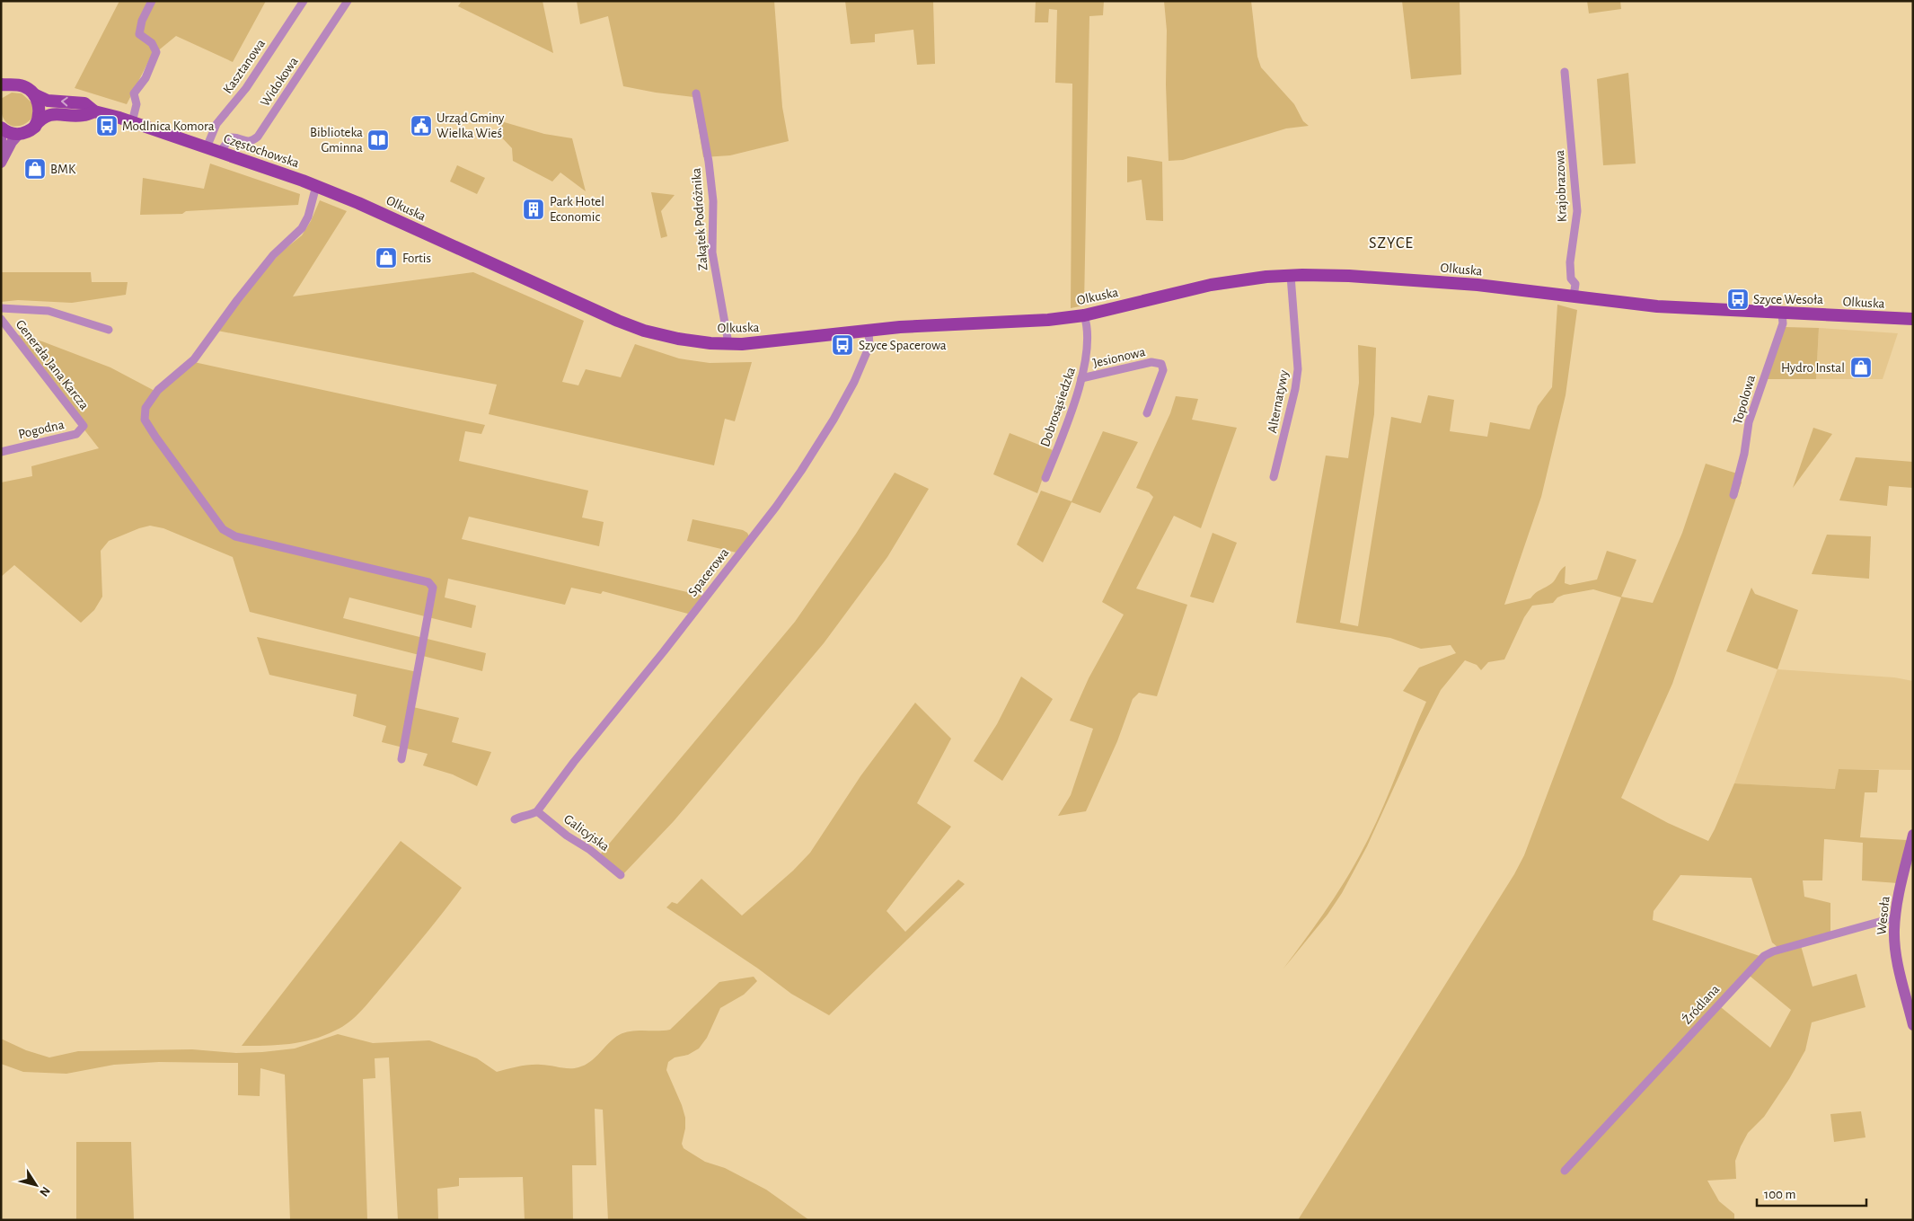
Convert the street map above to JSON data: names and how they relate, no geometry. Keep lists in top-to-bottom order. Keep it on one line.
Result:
{"streets":{"main road":["Częstochowska","Olkuska"],"street":["Kasztanowa","Widokowa","Krajobrazowa","Zakątek Podróżnika","Jesionowa","Generała Jana Karcza","Topolowa","Alternatywy","Dobrosąsiedzka","Pogodna","Spacerowa","Galicyjska","Wesoła","Źródlana"]},"crossings":[["Kasztanowa","Częstochowska"],["Widokowa","Częstochowska"],["Częstochowska","Olkuska"],["Krajobrazowa","Olkuska"],["Olkuska","Zakątek Podróżnika"],["Olkuska","Topolowa"],["Olkuska","Alternatywy"],["Olkuska","Dobrosąsiedzka"],["Olkuska","Spacerowa"],["Jesionowa","Dobrosąsiedzka"],["Generała Jana Karcza","Pogodna"],["Spacerowa","Galicyjska"],["Wesoła","Źródlana"]],"districts":["SZYCE"],"places":{"bus stop":["Modlnica Komora","Szyce Wesoła","Szyce Spacerowa"],"public building":["Urząd Gminy Wielka Wieś"],"library":["Biblioteka Gminna"],"shop":["BMK","Fortis","Hydro Instal"],"building":["Park Hotel Economic"]},"scale_bar":"100 m","north":"bottom right"}
